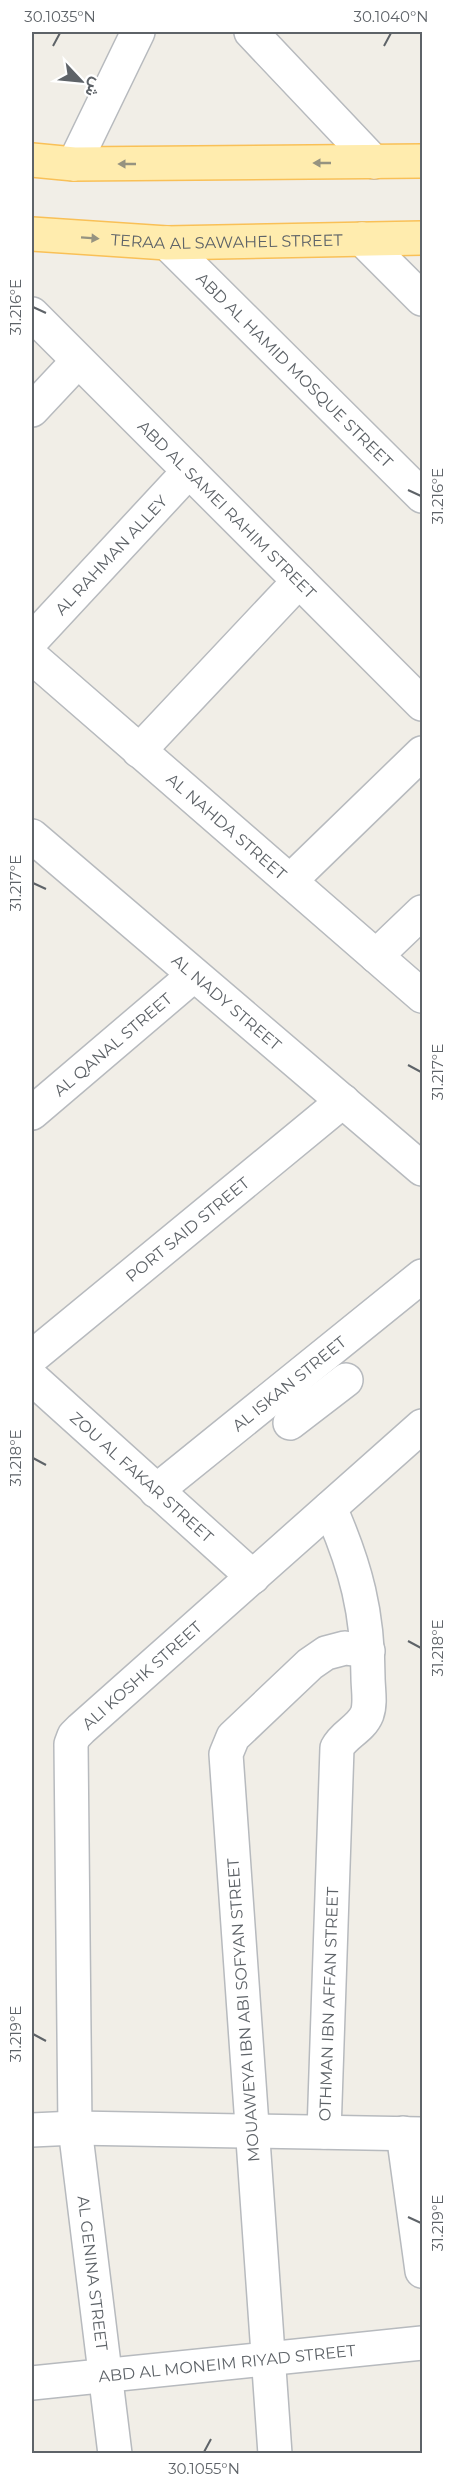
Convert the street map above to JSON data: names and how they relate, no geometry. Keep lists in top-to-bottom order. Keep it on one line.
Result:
{"streets":{"main road":["TERAA AL SAWAHEL STREET"],"street":["ABD AL HAMID MOSQUE STREET","ABD AL SAMEI RAHIM STREET","AL RAHMAN ALLEY","AL NAHDA STREET","AL NADY STREET","AL QANAL STREET","PORT SAID STREET","AL ISKAN STREET","ZOU AL FAKAR STREET","ALI KOSHK STREET","OTHMAN IBN AFFAN STREET","MOUAWEYA IBN ABI SOFYAN STREET","AL GENINA STREET","ABD AL MONEIM RIYAD STREET"]},"crossings":[["TERAA AL SAWAHEL STREET","ABD AL HAMID MOSQUE STREET"],["ABD AL SAMEI RAHIM STREET","AL RAHMAN ALLEY"],["AL NADY STREET","AL QANAL STREET"],["AL NADY STREET","PORT SAID STREET"],["AL ISKAN STREET","ZOU AL FAKAR STREET"],["ZOU AL FAKAR STREET","ALI KOSHK STREET"],["ALI KOSHK STREET","OTHMAN IBN AFFAN STREET"],["ALI KOSHK STREET","AL GENINA STREET"],["OTHMAN IBN AFFAN STREET","MOUAWEYA IBN ABI SOFYAN STREET"],["MOUAWEYA IBN ABI SOFYAN STREET","ABD AL MONEIM RIYAD STREET"],["AL GENINA STREET","ABD AL MONEIM RIYAD STREET"]],"north":"bottom right","coordinates":["30.1035°N","30.1040°N","31.216°E","31.217°E","31.218°E","31.219°E","30.1055°N"]}
